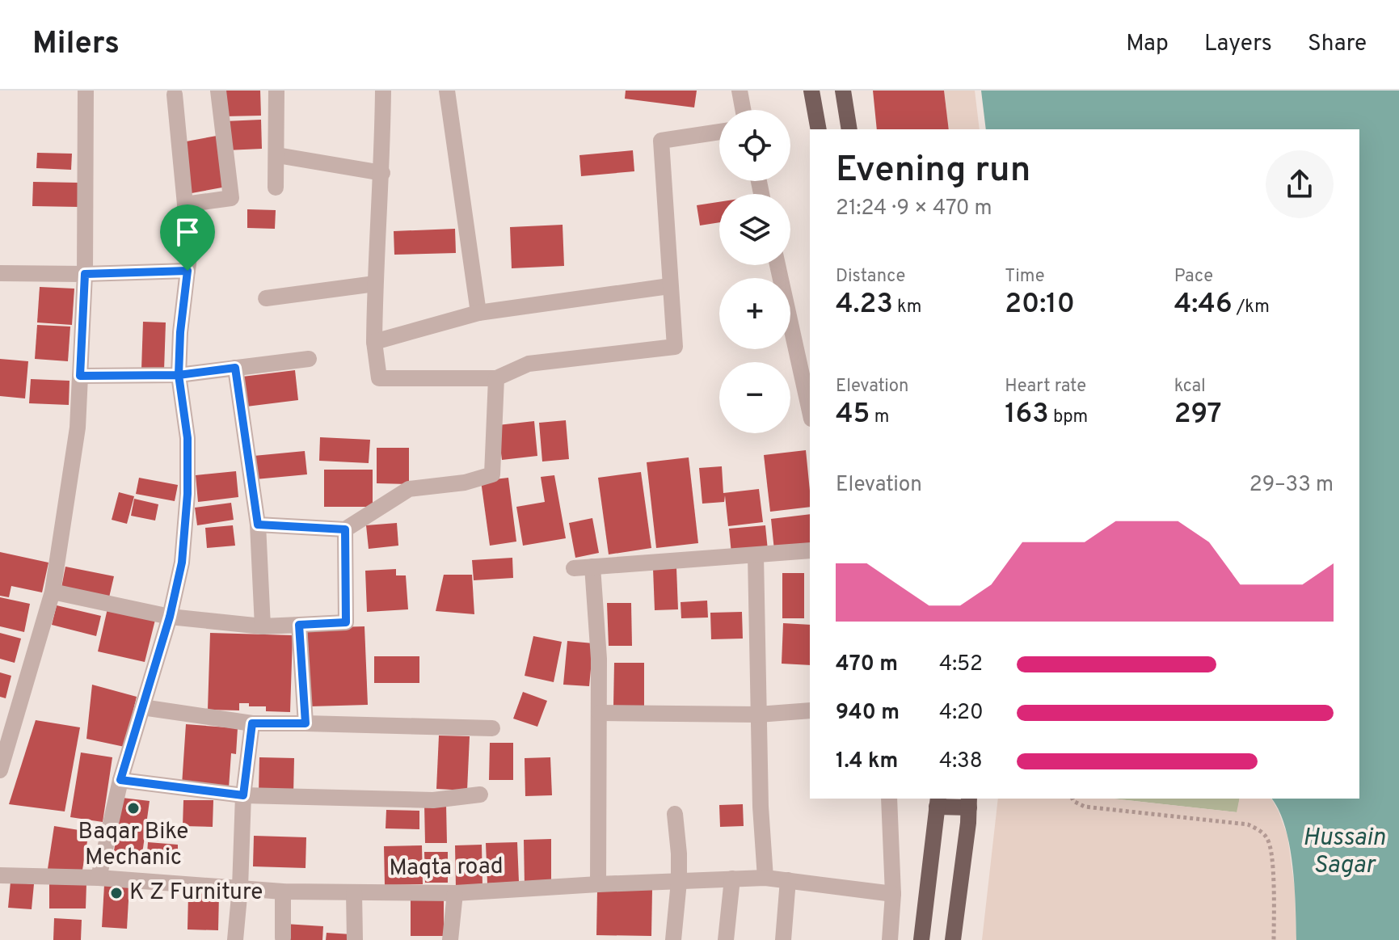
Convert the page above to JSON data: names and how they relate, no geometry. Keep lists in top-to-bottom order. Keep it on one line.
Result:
{"streets":{"street":["Maqta road"]},"water":["Hussain Sagar"],"places":["Baqar Bike Mechanic","K Z Furniture"],"page":{"header":"Milers","nav":["Map","Layers","Share"],"map_buttons":["+","−"],"heading":["Evening run","21:24 · 9 × 470 m"],"stats":[["Distance","4.23 km"],["Time","20:10"],["Pace","4:46 /km"],["Elevation","45 m"],["Heart rate","163 bpm"],["kcal","297"]],"chart":["Elevation","29–33 m"],"list":[{"name":"470 m","note":"4:52"},{"name":"940 m","note":"4:20"},{"name":"1.4 km","note":"4:38"}]}}
